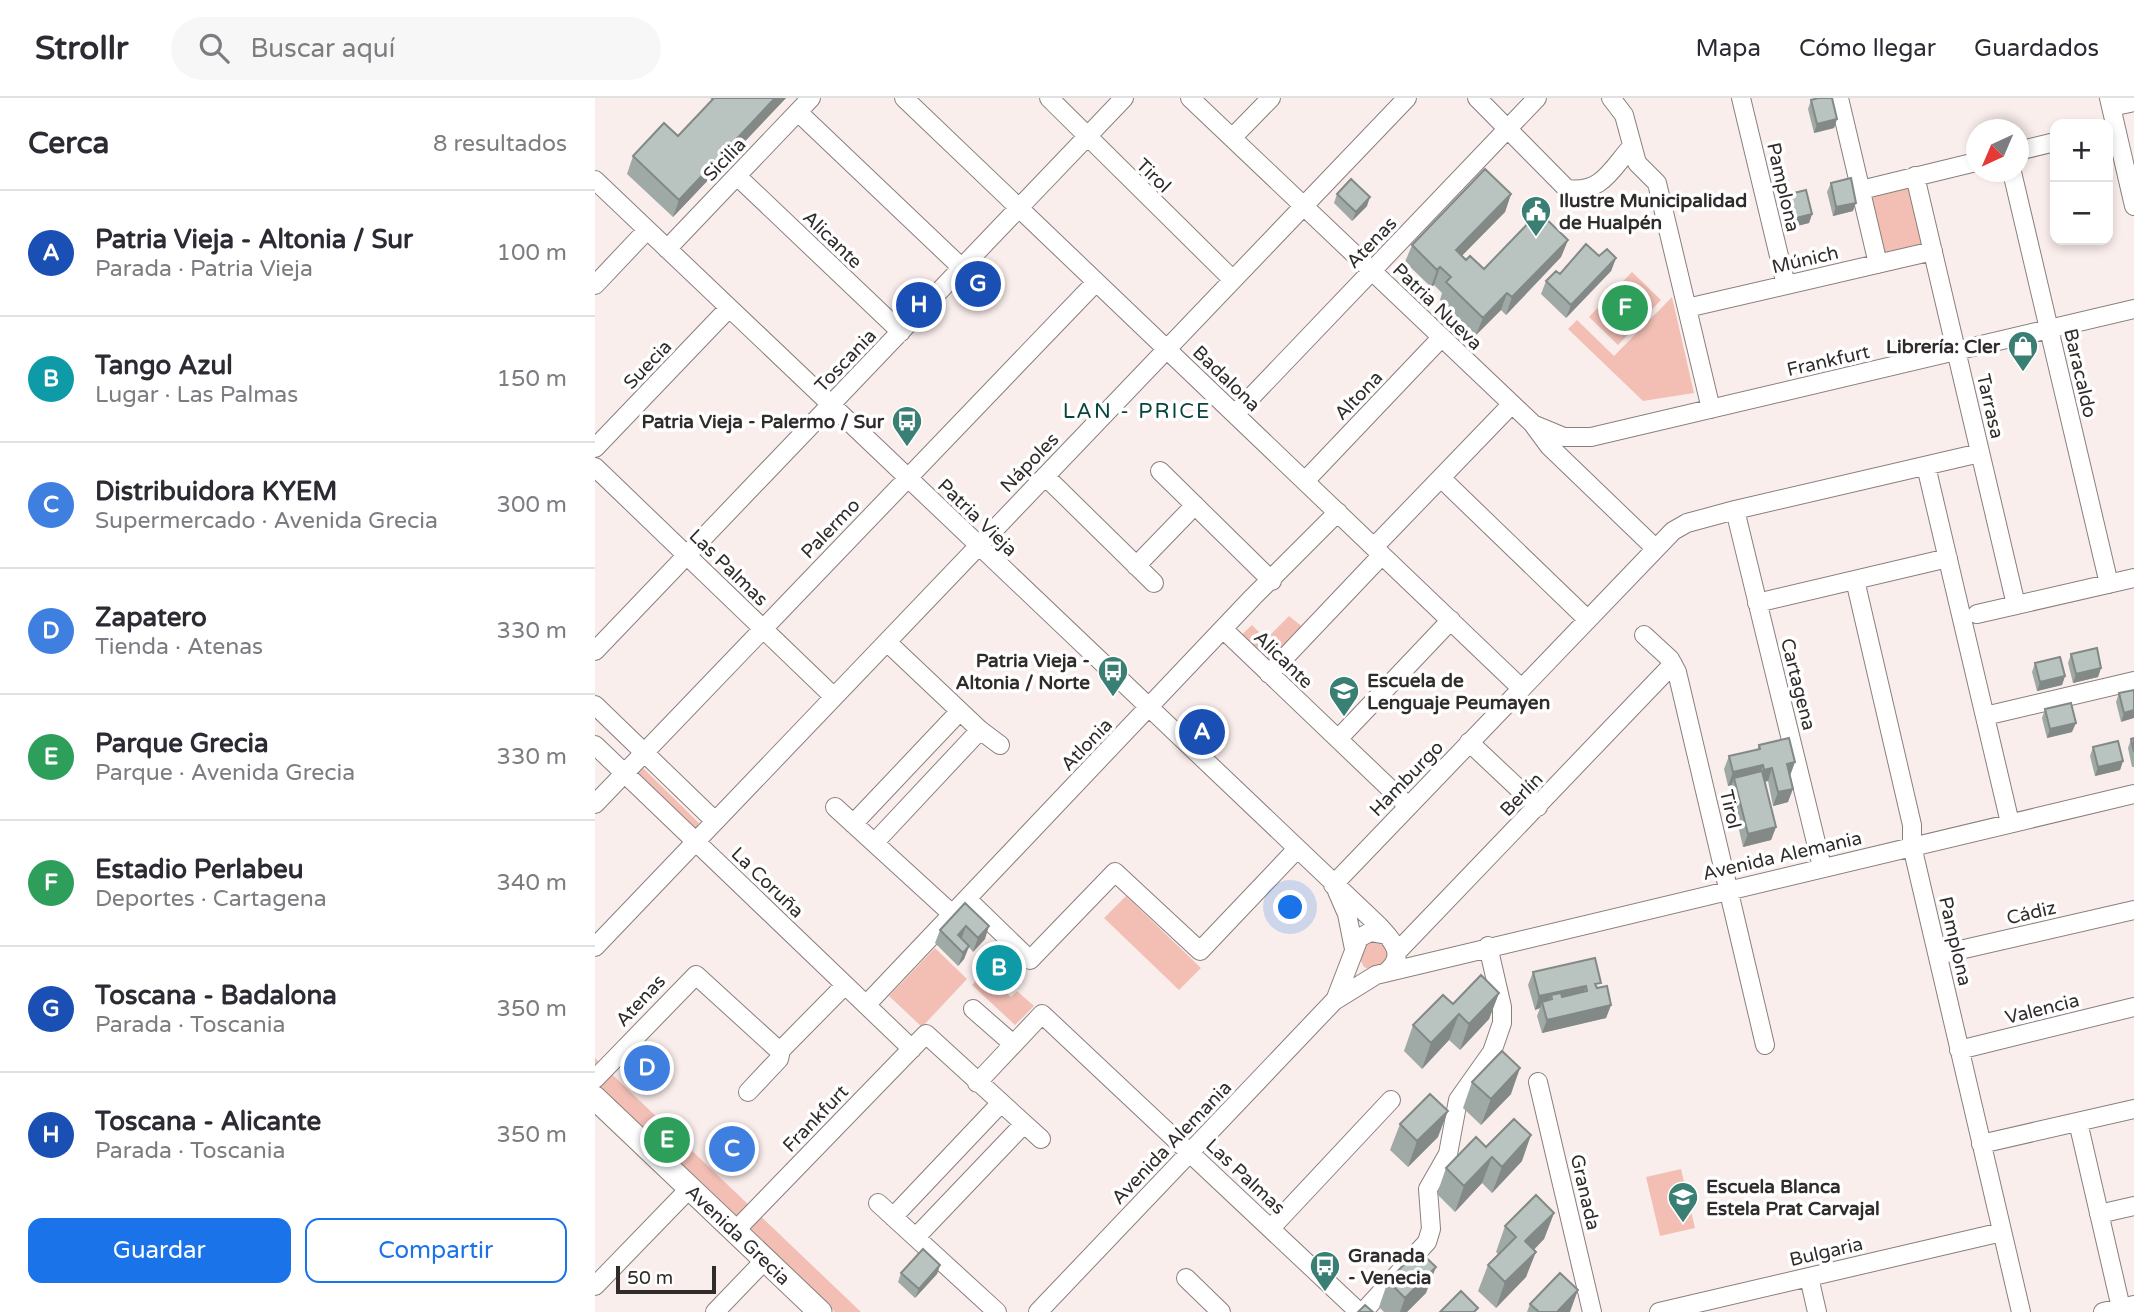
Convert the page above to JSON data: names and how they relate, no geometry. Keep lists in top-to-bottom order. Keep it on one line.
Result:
{"streets":{"main road":["Avenida Grecia"],"street":["Sicilia","Tirol","Pamplona","Alicante","Atenas","Múnich","Patria Nueva","Toscania","Frankfurt","Suecia","Baracaldo","Badalona","Altona","Tarrasa","Nápoles","Patria Vieja","Palermo","Las Palmas","Cartagena","Atlonia","Hamburgo","Berlín","Avenida Alemania","La Coruña","Cádiz","Valencia","Granada","Bulgaria"]},"crossings":[["Sicilia","Alicante"],["Sicilia","Patria Vieja"],["Tirol","Toscania"],["Tirol","Nápoles"],["Tirol","Berlín"],["Tirol","Avenida Alemania"],["Pamplona","Múnich"],["Pamplona","Avenida Alemania"],["Pamplona","Cádiz"],["Pamplona","Valencia"],["Pamplona","Bulgaria"],["Alicante","Toscania"],["Alicante","Atlonia"],["Alicante","Hamburgo"],["Atenas","Patria Nueva"],["Atenas","Badalona"],["Múnich","Tarrasa"],["Patria Nueva","Frankfurt"],["Patria Nueva","Altona"],["Patria Nueva","Nápoles"],["Patria Nueva","Hamburgo"],["Toscania","Badalona"],["Toscania","Patria Vieja"],["Toscania","Las Palmas"],["Frankfurt","Baracaldo"],["Frankfurt","Tarrasa"],["Frankfurt","La Coruña"],["Frankfurt","Avenida Grecia"],["Suecia","Patria Vieja"],["Badalona","Altona"],["Badalona","Nápoles"],["Badalona","Palermo"],["Badalona","Atlonia"],["Badalona","Hamburgo"],["Nápoles","Patria Vieja"],["Nápoles","Las Palmas"],["Nápoles","La Coruña"],["Patria Vieja","Palermo"],["Patria Vieja","Atlonia"],["Patria Vieja","Hamburgo"],["Patria Vieja","Berlín"],["Patria Vieja","Avenida Alemania"],["Palermo","Las Palmas"],["Palermo","La Coruña"],["Las Palmas","Avenida Alemania"],["Cartagena","Avenida Alemania"],["Atlonia","La Coruña"],["Berlín","Avenida Alemania"]],"districts":["LAN - PRICE"],"places":{"public building":["Ilustre Municipalidad de Hualpén"],"shop":["Librería: Cler"],"bus stop":["Patria Vieja - Palermo / Sur","Patria Vieja - Altonia / Norte","Granada - Venecia"],"school or university":["Escuela de Lenguaje Peumayen","Escuela Blanca Estela Prat Carvajal"]},"scale_bar":"50 m","north":"bottom left","page":{"header":"Strollr","search":"Buscar aquí","nav":["Mapa","Cómo llegar","Guardados"],"heading":["Cerca","8 resultados"],"map_buttons":["+","−"],"list":[{"mark":"A","name":"Patria Vieja - Altonia / Sur","note":"Parada · Patria Vieja","value":"100 m"},{"mark":"B","name":"Tango Azul","note":"Lugar · Las Palmas","value":"150 m"},{"mark":"C","name":"Distribuidora KYEM","note":"Supermercado · Avenida Grecia","value":"300 m"},{"mark":"D","name":"Zapatero","note":"Tienda · Atenas","value":"330 m"},{"mark":"E","name":"Parque Grecia","note":"Parque · Avenida Grecia","value":"330 m"},{"mark":"F","name":"Estadio Perlabeu","note":"Deportes · Cartagena","value":"340 m"},{"mark":"G","name":"Toscana - Badalona","note":"Parada · Toscania","value":"350 m"},{"mark":"H","name":"Toscana - Alicante","note":"Parada · Toscania","value":"350 m"}],"pins":["G","H","F","A","B","D","E","C"],"buttons":["Guardar","Compartir"],"scale":"50 m"}}
